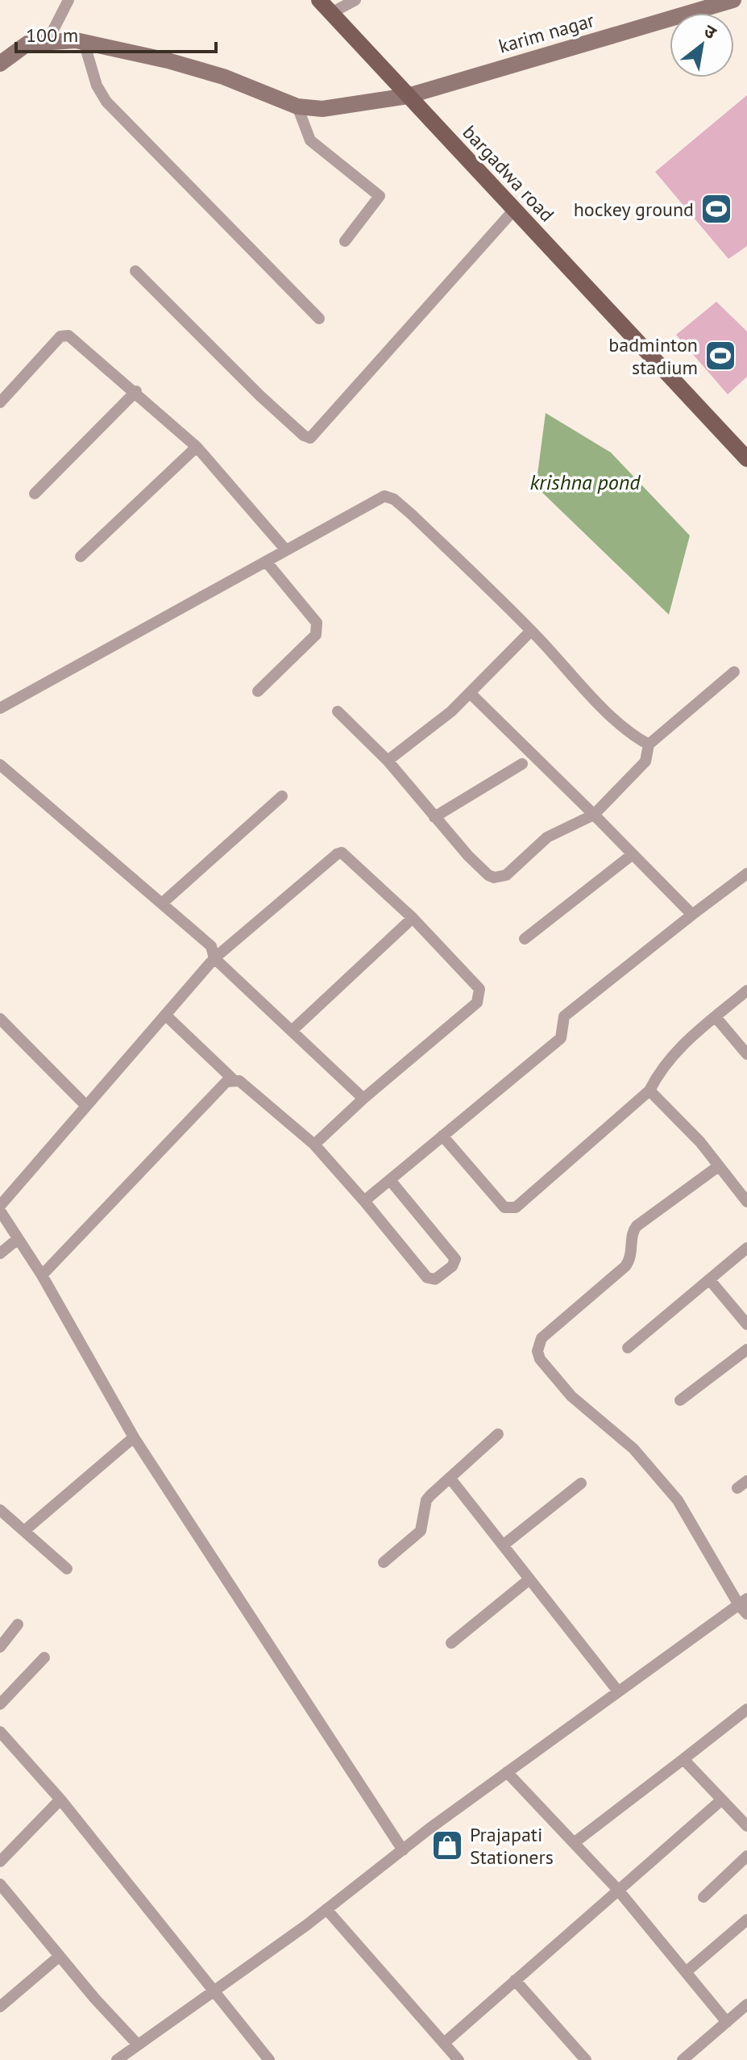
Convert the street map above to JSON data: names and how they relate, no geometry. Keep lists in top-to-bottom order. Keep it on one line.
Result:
{"streets":{"main road":["bargadwa road"],"street":["karim nagar"]},"crossings":[["karim nagar","bargadwa road"]],"water":["krishna pond"],"places":{"sports":["hockey ground","badminton stadium"],"shop":["Prajapati Stationers"]},"scale_bar":"100 m","north":"top right"}
